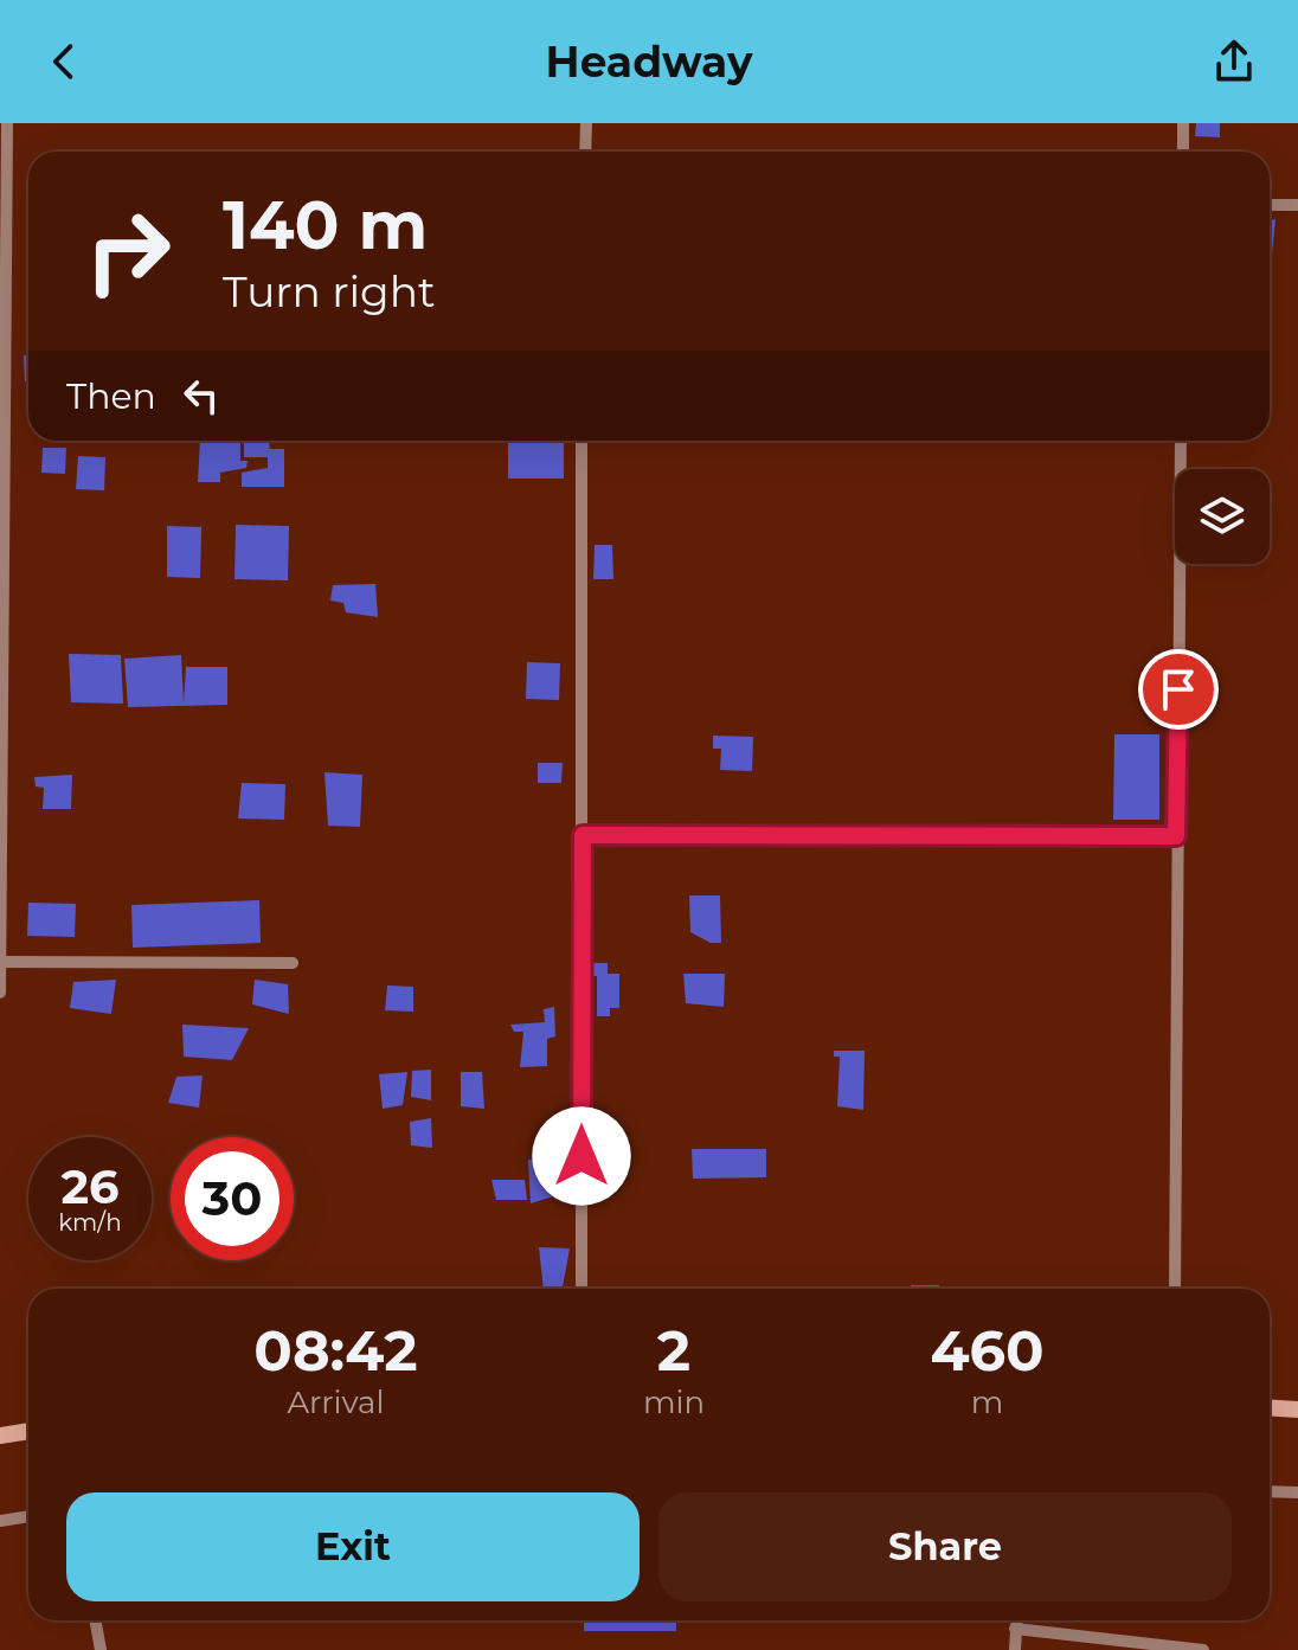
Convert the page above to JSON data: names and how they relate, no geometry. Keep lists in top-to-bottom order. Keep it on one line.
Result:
{"page":{"header":"Headway","turn":["140 m","Turn right"],"then":"Then","speed":"26 km/h","limit":"30","eta":["08:42","Arrival","2","min","460","m"],"buttons":["Exit","Share"]}}
